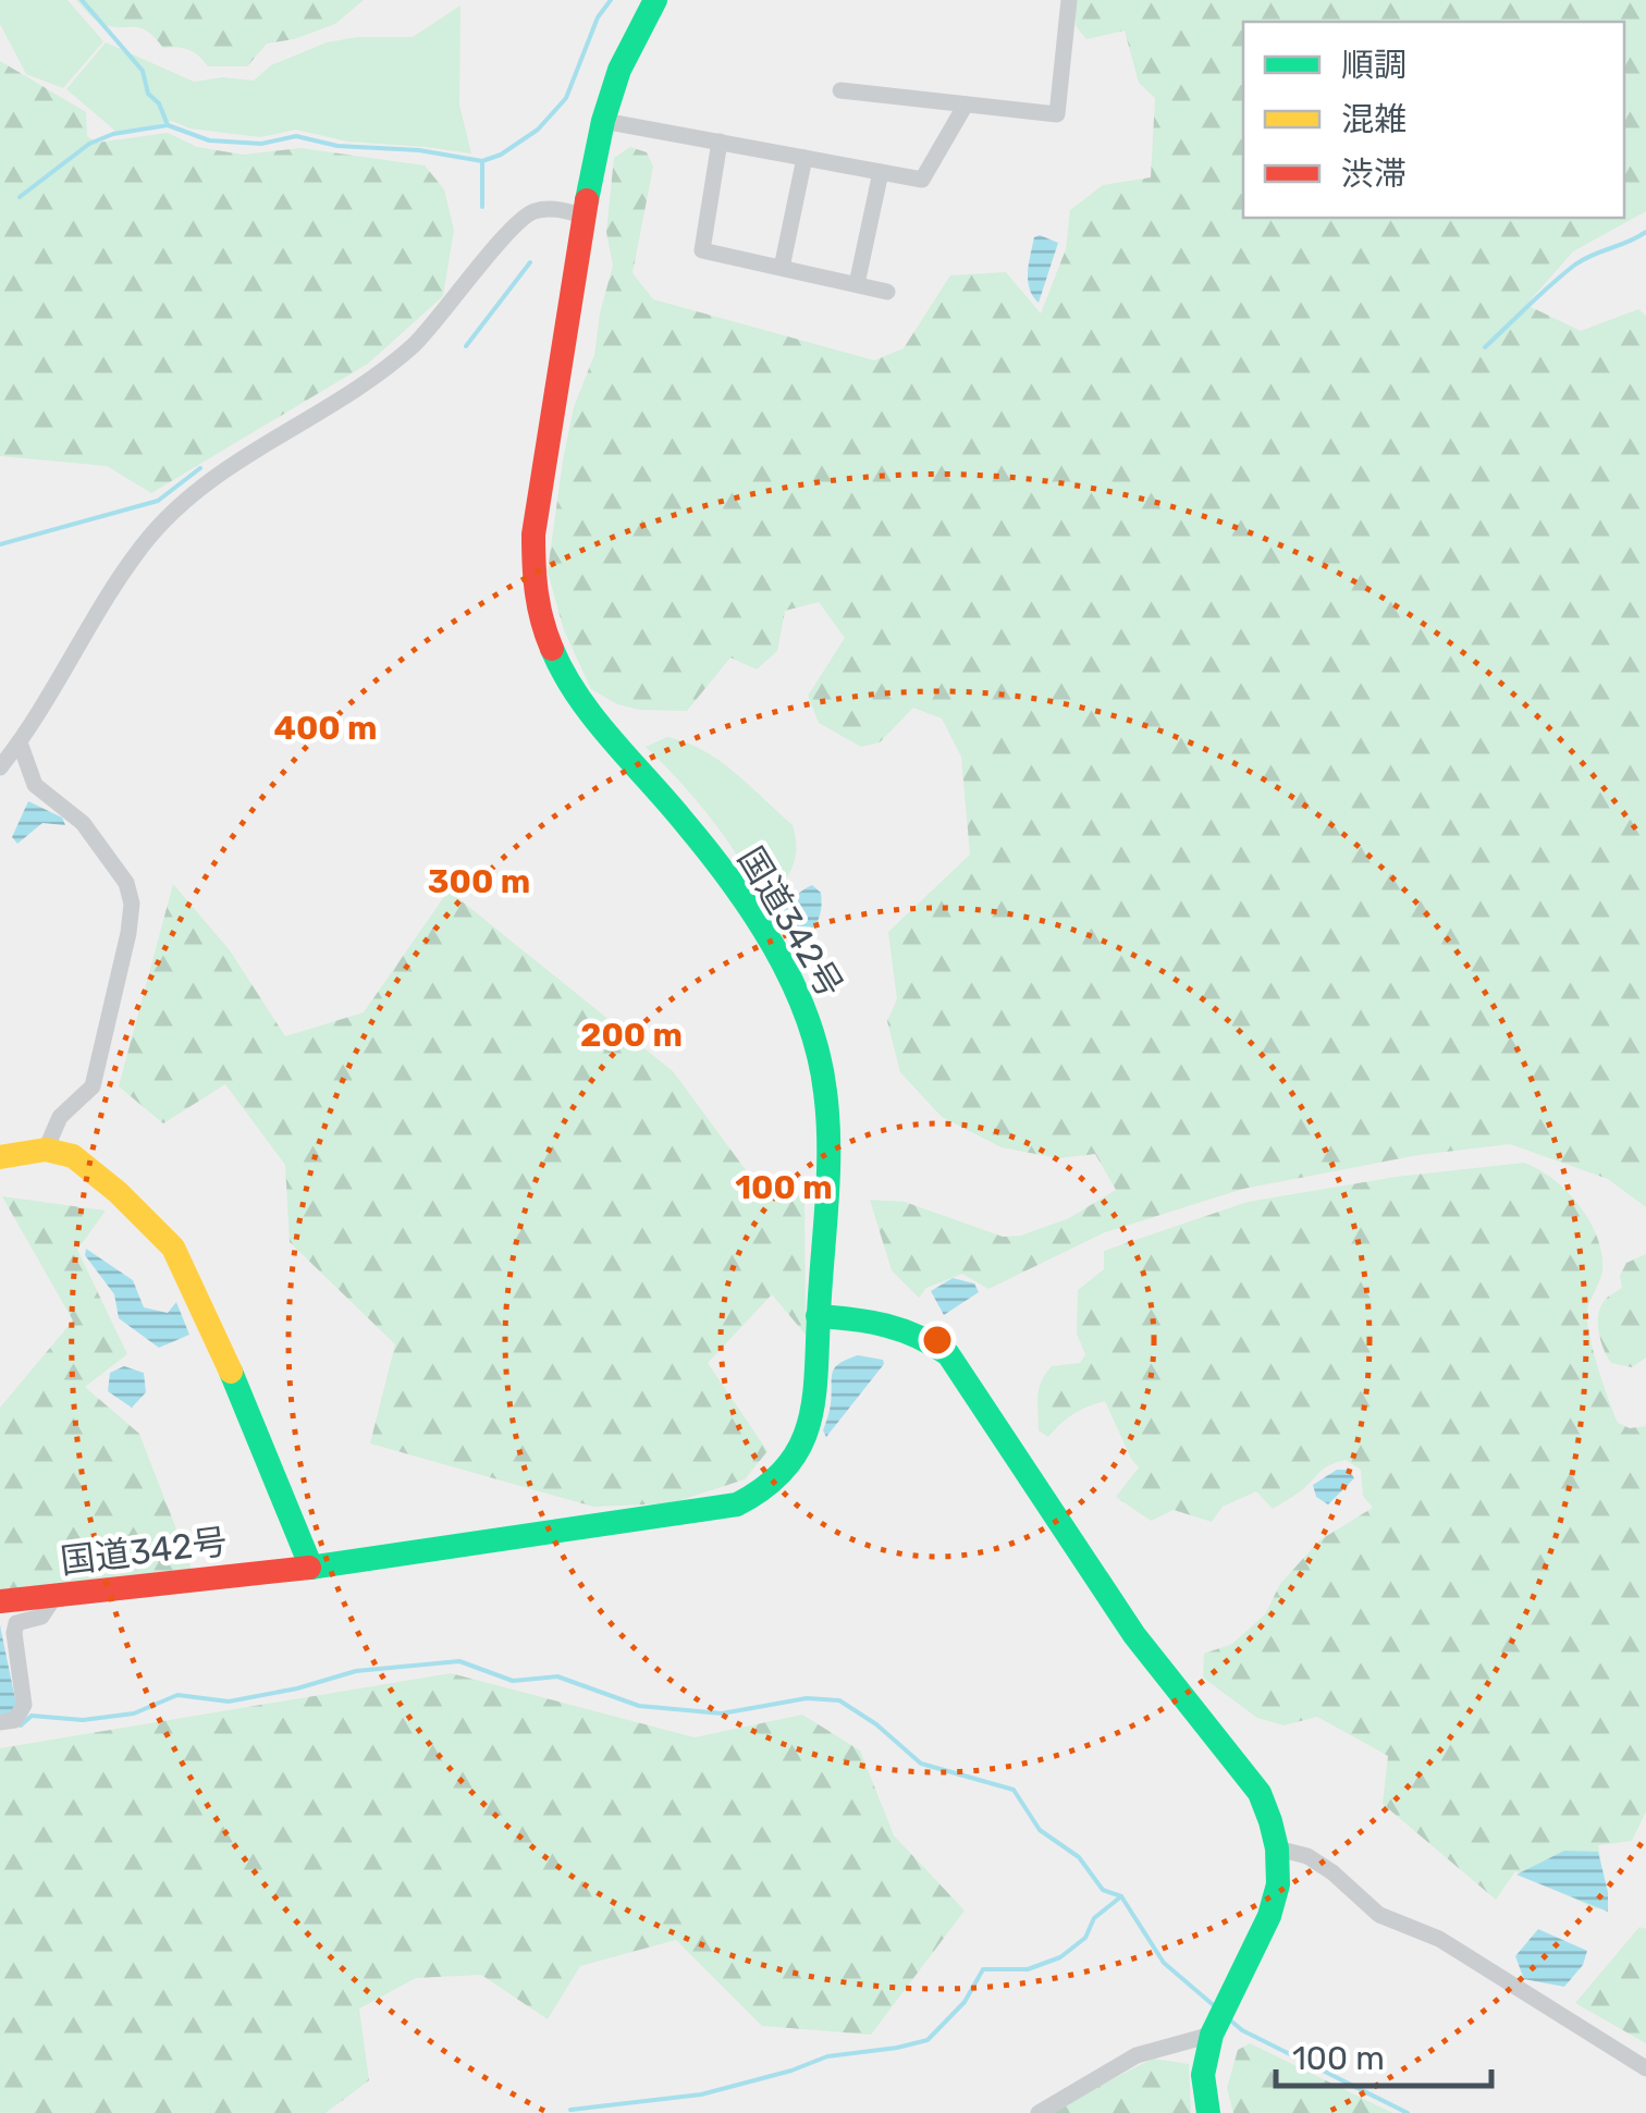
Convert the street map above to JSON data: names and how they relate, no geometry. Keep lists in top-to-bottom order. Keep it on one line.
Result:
{"streets":{"main road":["国道342号"]},"legend":["順調","混雑","渋滞"],"scale_bar":"100 m","rings":["400 m","300 m","200 m","100 m"]}
